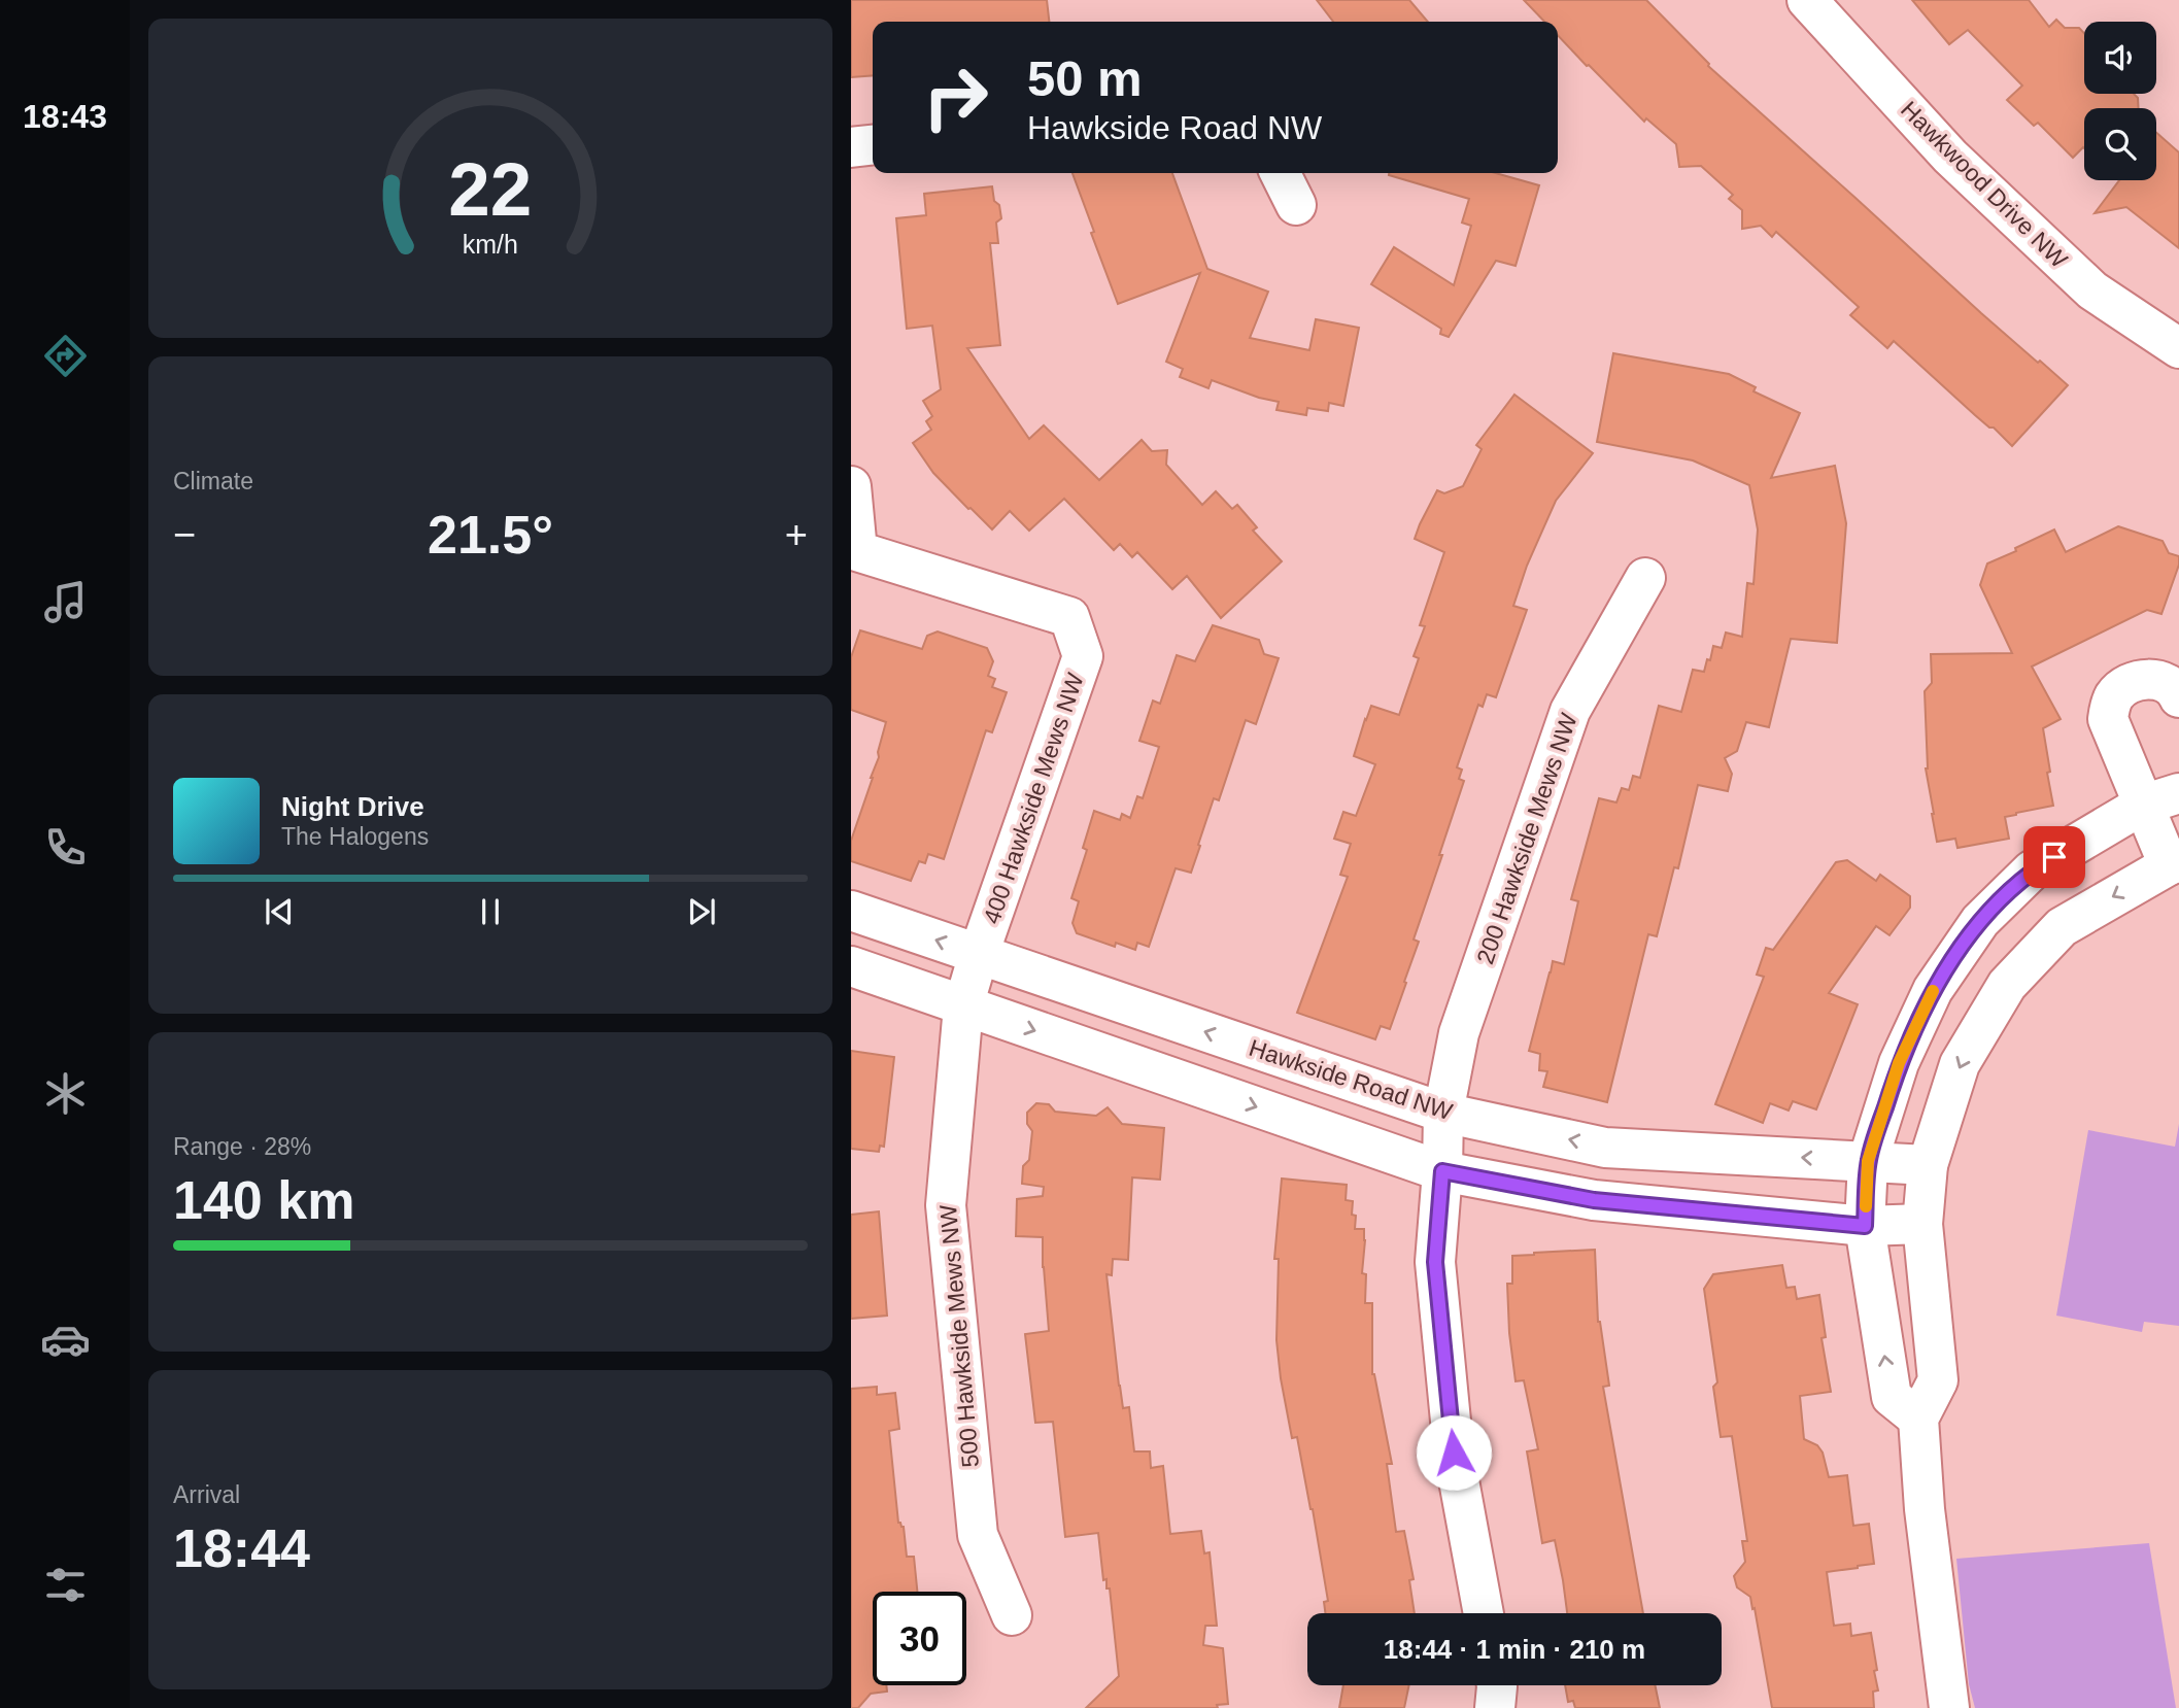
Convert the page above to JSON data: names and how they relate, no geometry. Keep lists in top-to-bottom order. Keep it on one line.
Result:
{"streets":{"street":["Hawkwood Drive NW","400 Hawkside Mews NW","200 Hawkside Mews NW","Hawkside Road NW","500 Hawkside Mews NW"]},"crossings":[["400 Hawkside Mews NW","Hawkside Road NW"],["400 Hawkside Mews NW","500 Hawkside Mews NW"],["200 Hawkside Mews NW","Hawkside Road NW"]],"page":{"tabs":"18:43","turn":["50 m","Hawkside Road NW"],"tile":["Climate",["Range · 28%","140 km"],["Arrival","18:44"]],"heat":["−","21.5°","+"],"song":["Night Drive","The Halogens"],"limit":"30","trip":"18:44 · 1 min · 210 m","gauge":["22","km/h"]}}
